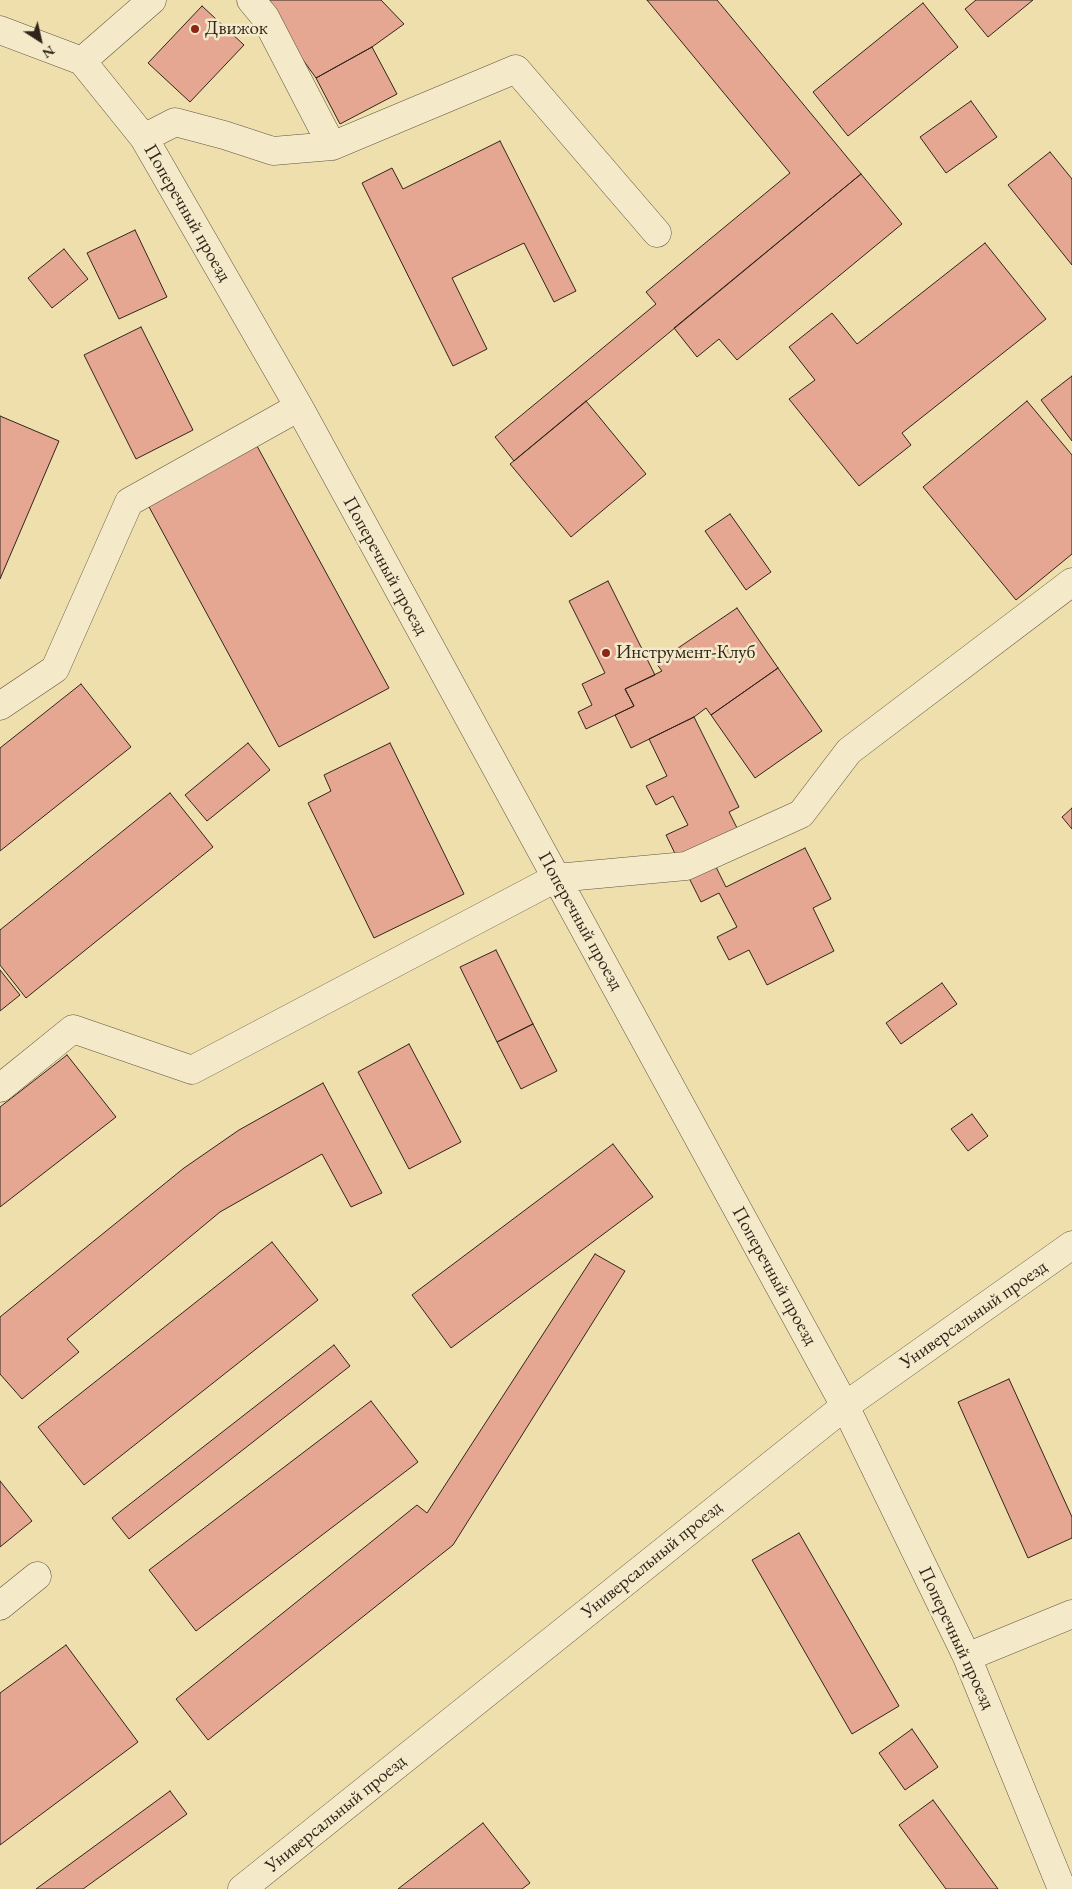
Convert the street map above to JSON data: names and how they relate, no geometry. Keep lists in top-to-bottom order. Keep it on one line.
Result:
{"streets":{"street":["Поперечный проезд","Универсальный проезд"]},"crossings":[["Поперечный проезд","Универсальный проезд"]],"places":["Движок","Инструмент-Клуб"],"north":"bottom right"}
